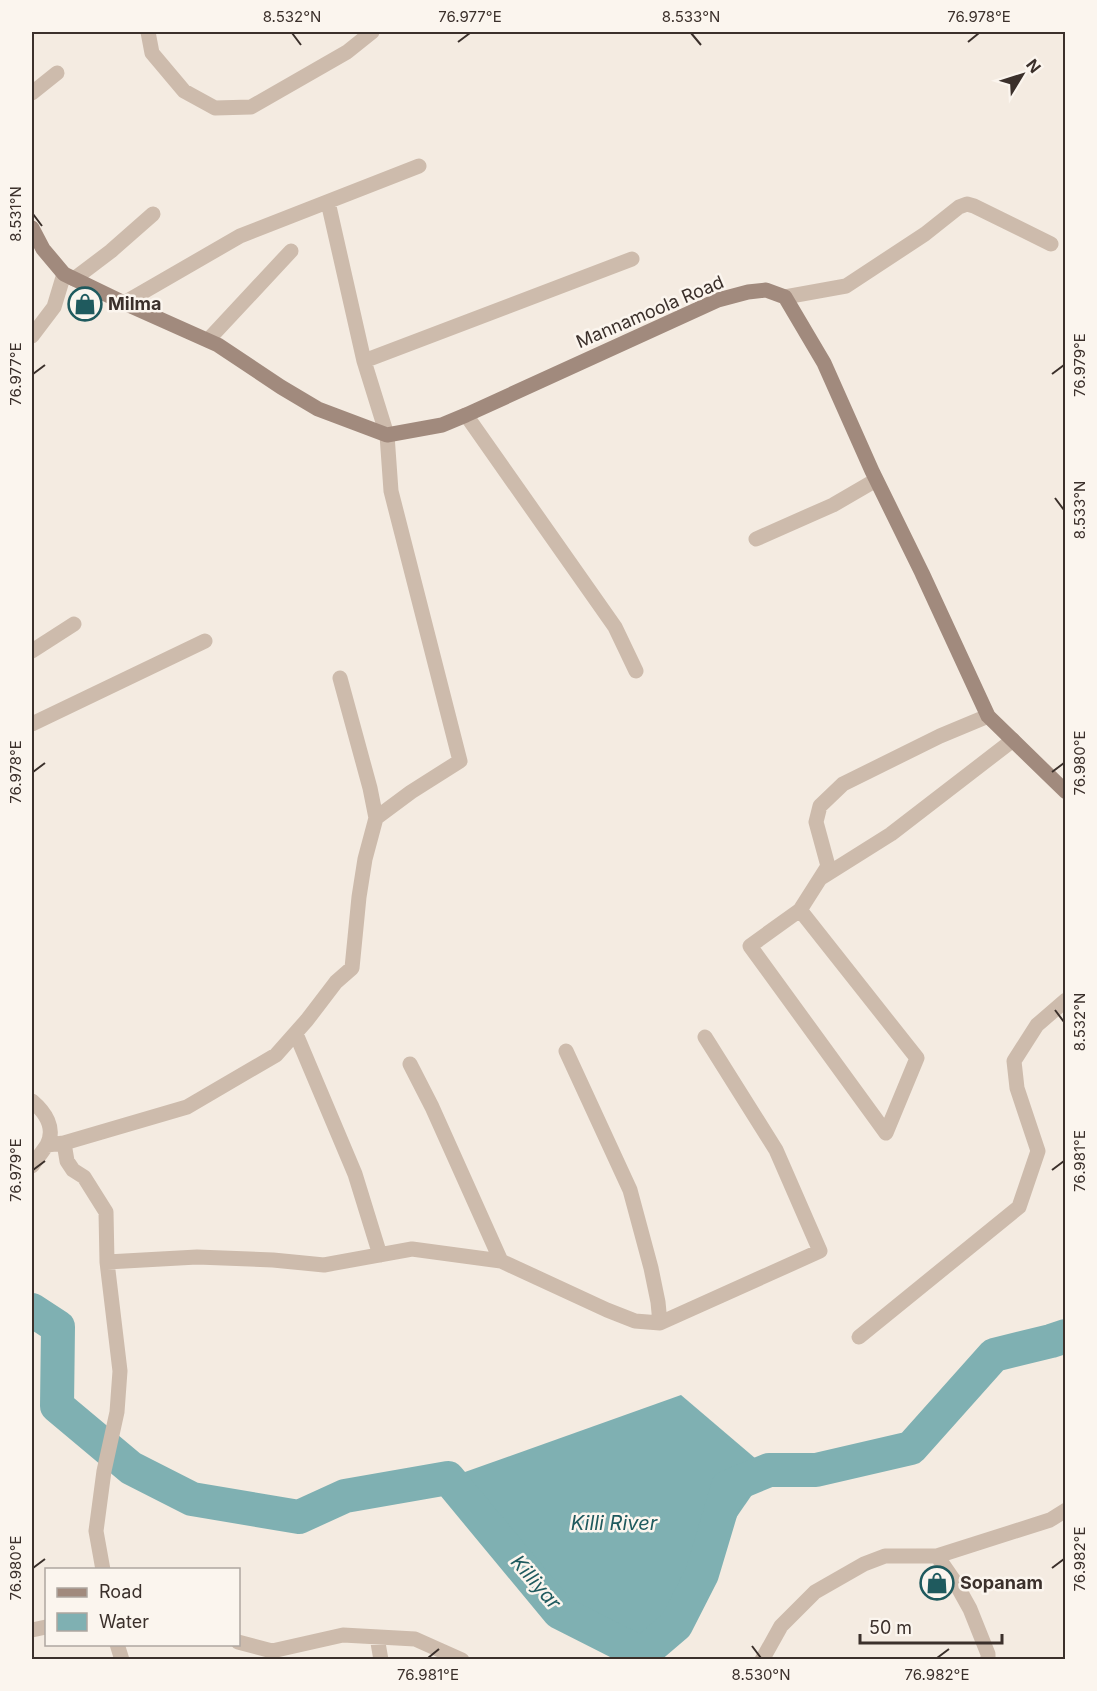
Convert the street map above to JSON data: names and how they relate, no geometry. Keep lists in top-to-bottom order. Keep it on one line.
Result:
{"streets":{"main road":["Mannamoola Road"]},"water":["Killi River","Killiyar"],"places":{"shop":["Milma","Sopanam"]},"legend":["Road","Water"],"scale_bar":"50 m","north":"top right","coordinates":["8.532°N","76.977°E","8.533°N","76.978°E","8.531°N","76.979°E","76.980°E","76.981°E","76.982°E","8.530°N"]}
